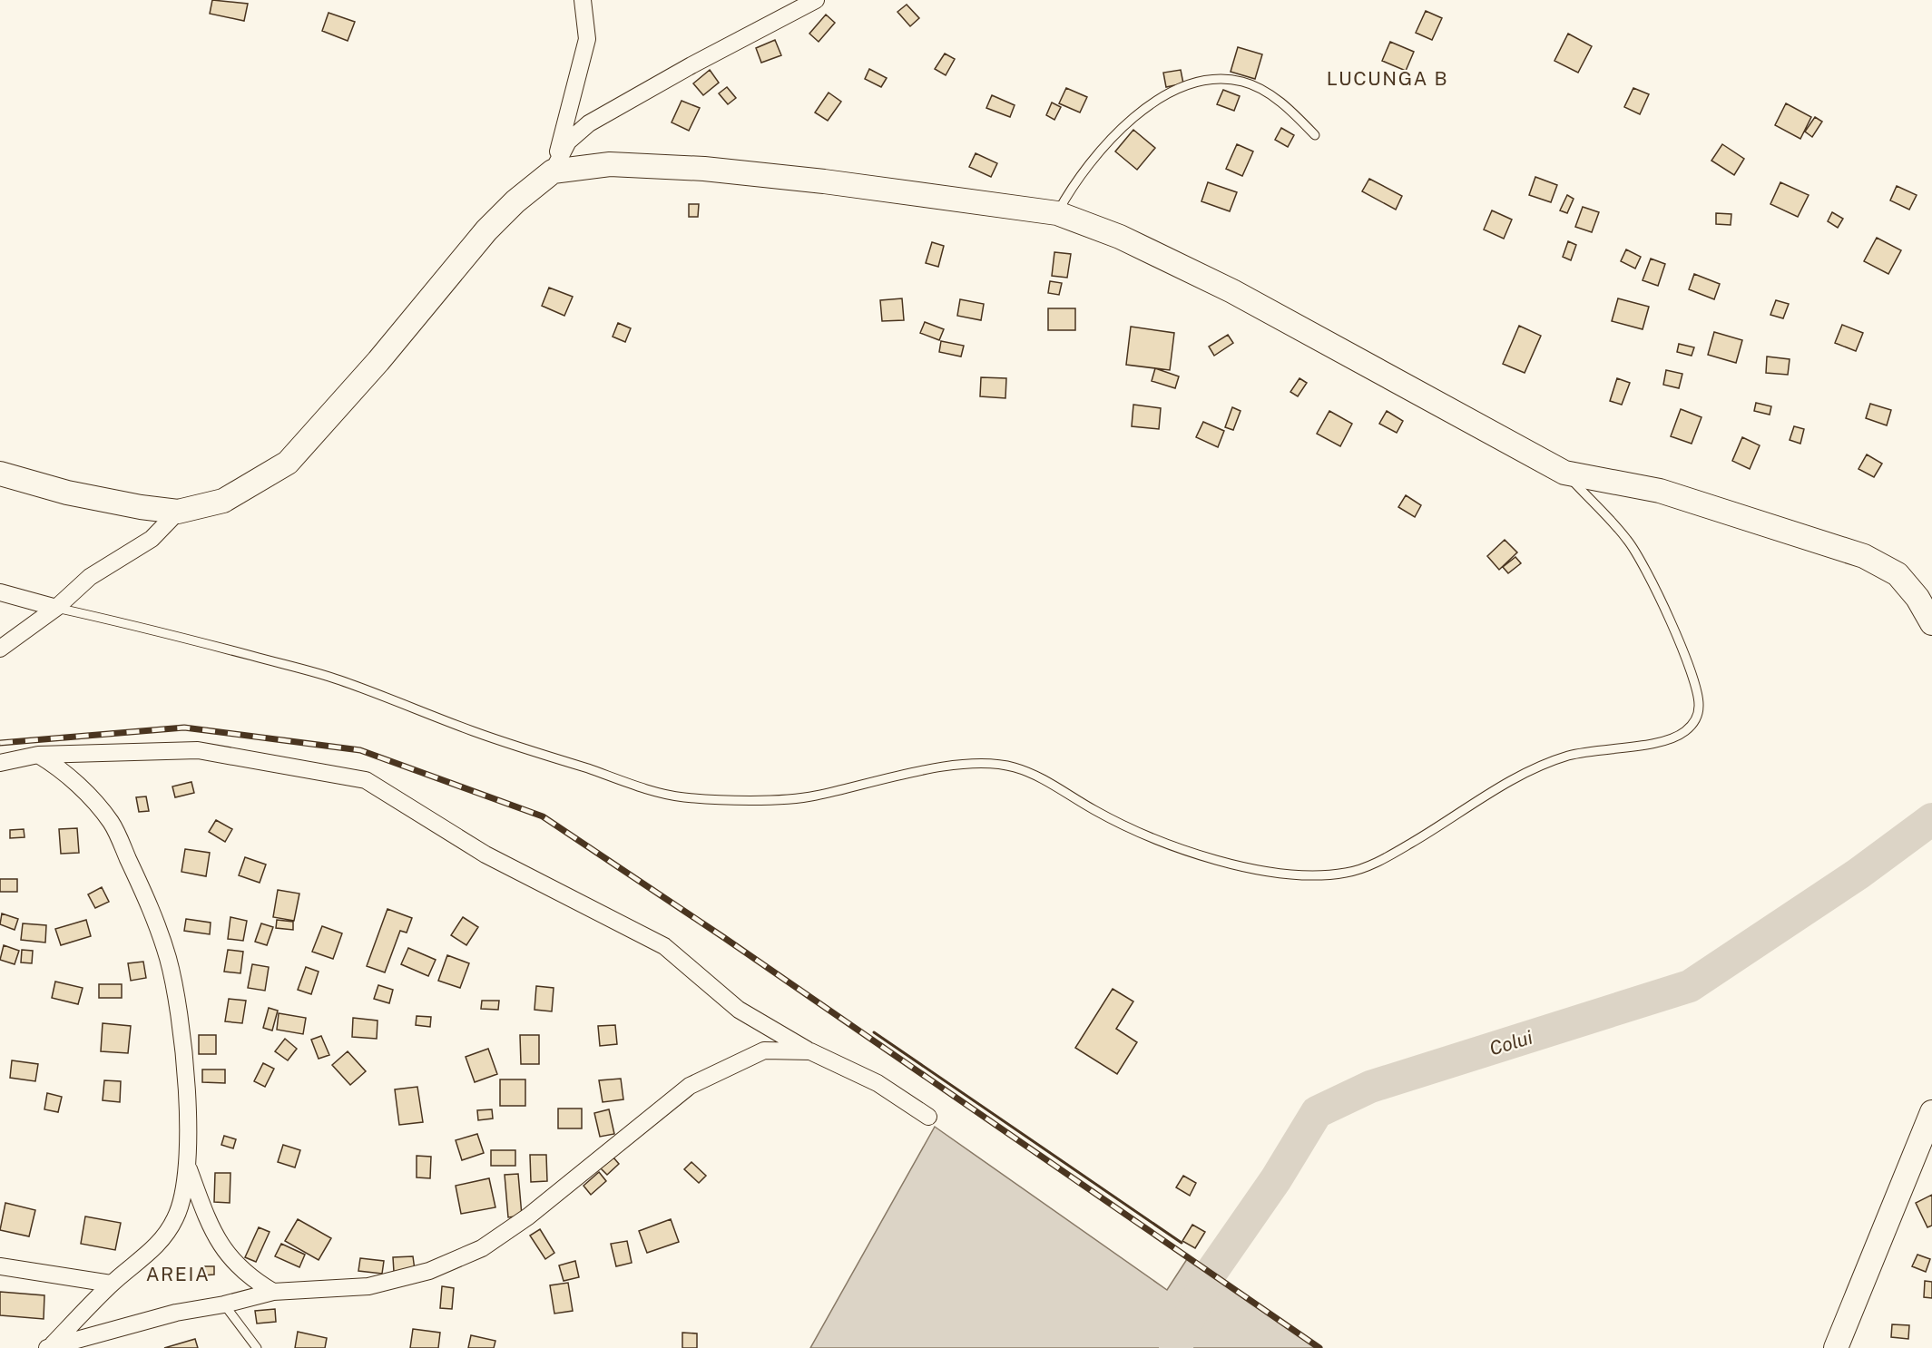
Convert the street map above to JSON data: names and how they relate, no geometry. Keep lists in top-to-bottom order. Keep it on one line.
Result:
{"districts":["LUCUNGA B","AREIA"],"water":["Colui"]}
